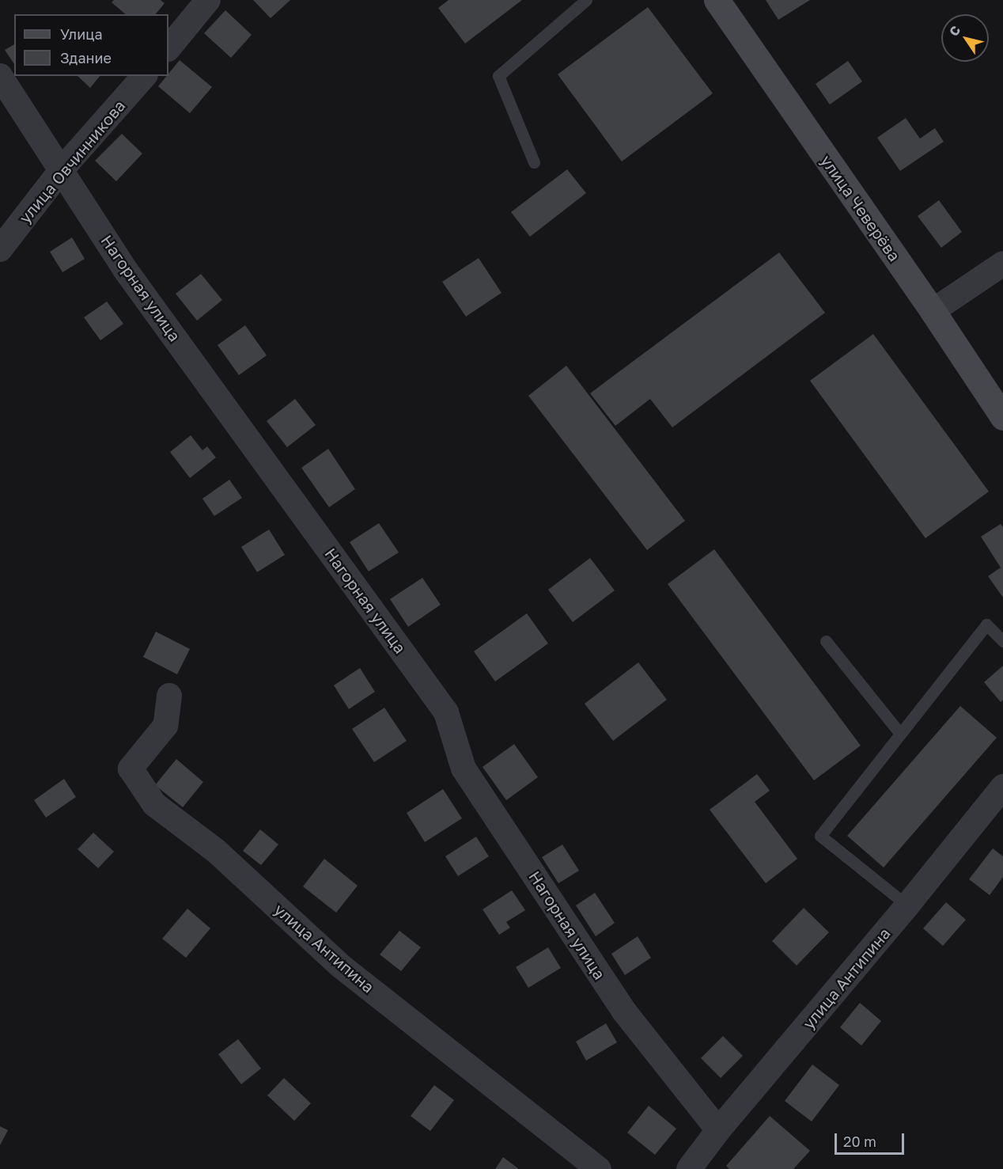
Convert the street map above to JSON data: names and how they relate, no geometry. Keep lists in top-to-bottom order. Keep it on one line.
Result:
{"streets":{"street":["улица Овчинникова","улица Чеверёва","Нагорная улица","улица Антипина"]},"crossings":[["улица Овчинникова","Нагорная улица"],["Нагорная улица","улица Антипина"]],"legend":["Улица","Здание"],"scale_bar":"20 m","north":"top left"}
